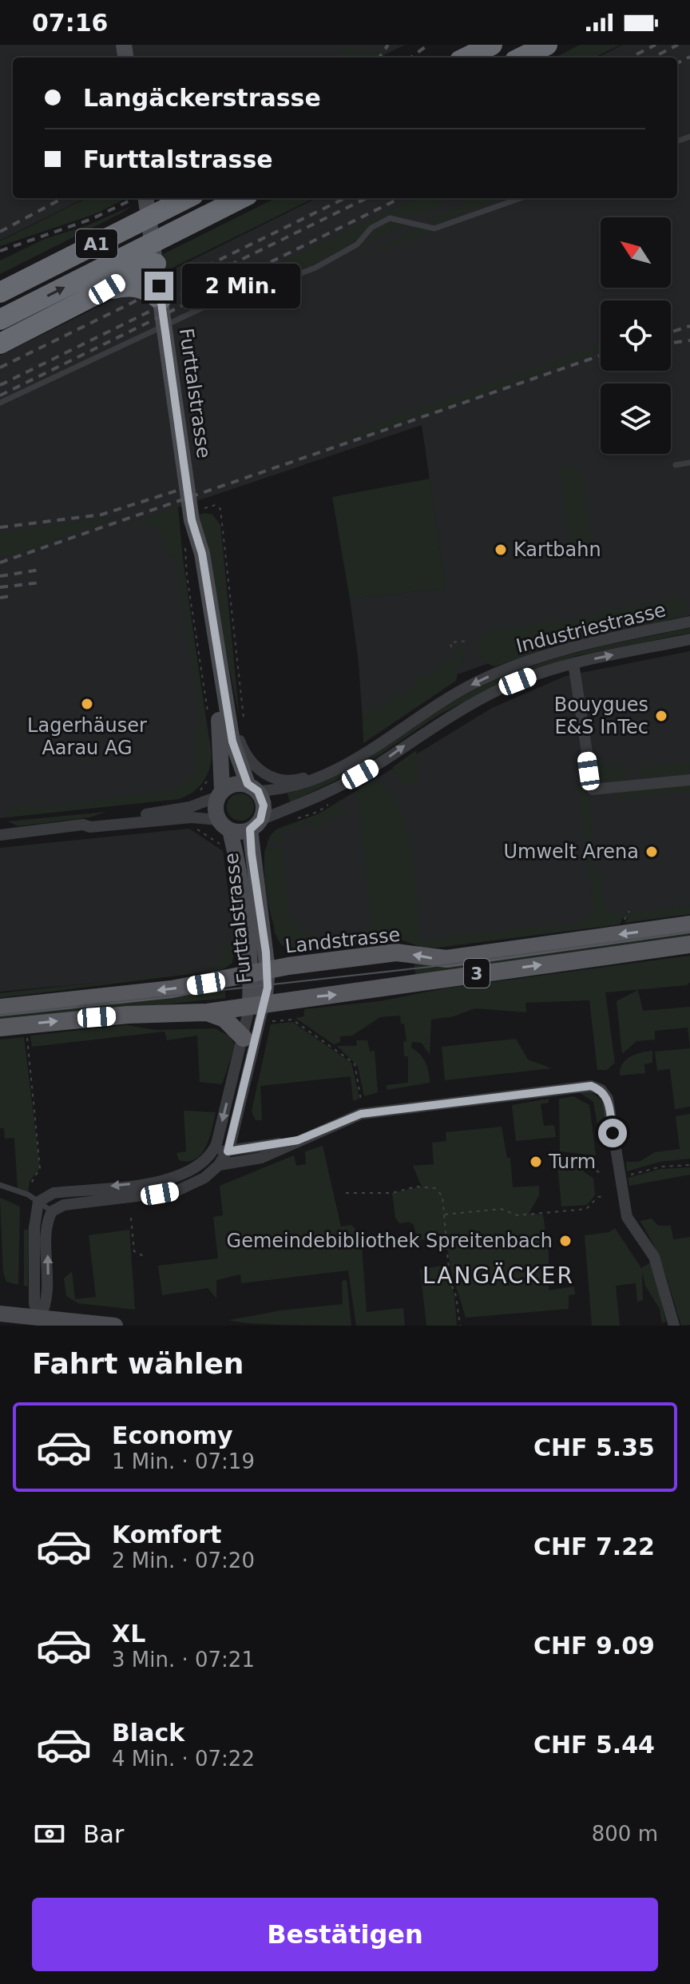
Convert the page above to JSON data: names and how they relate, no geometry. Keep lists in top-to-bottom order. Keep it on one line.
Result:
{"streets":{"highway":["A1"],"main road":["Furttalstrasse","Landstrasse","3"],"street":["Industriestrasse"]},"crossings":[["Furttalstrasse","Industriestrasse"],["Furttalstrasse","Landstrasse"],["Furttalstrasse","3"]],"districts":["LANGÄCKER"],"places":["Kartbahn","Lagerhäuser Aarau AG","Bouygues E&S InTec","Umwelt Arena","Turm","Gemeindebibliothek Spreitenbach"],"north":"top left","page":{"status":"07:16","banner":["Langäckerstrasse","Furttalstrasse"],"bubble":"2 Min.","heading":"Fahrt wählen","list":[{"name":"Economy","note":"1 Min. · 07:19","value":"CHF 5.35"},{"name":"Komfort","note":"2 Min. · 07:20","value":"CHF 7.22"},{"name":"XL","note":"3 Min. · 07:21","value":"CHF 9.09"},{"name":"Black","note":"4 Min. · 07:22","value":"CHF 5.44"}],"pay":["Bar","800 m"],"buttons":"Bestätigen"}}
